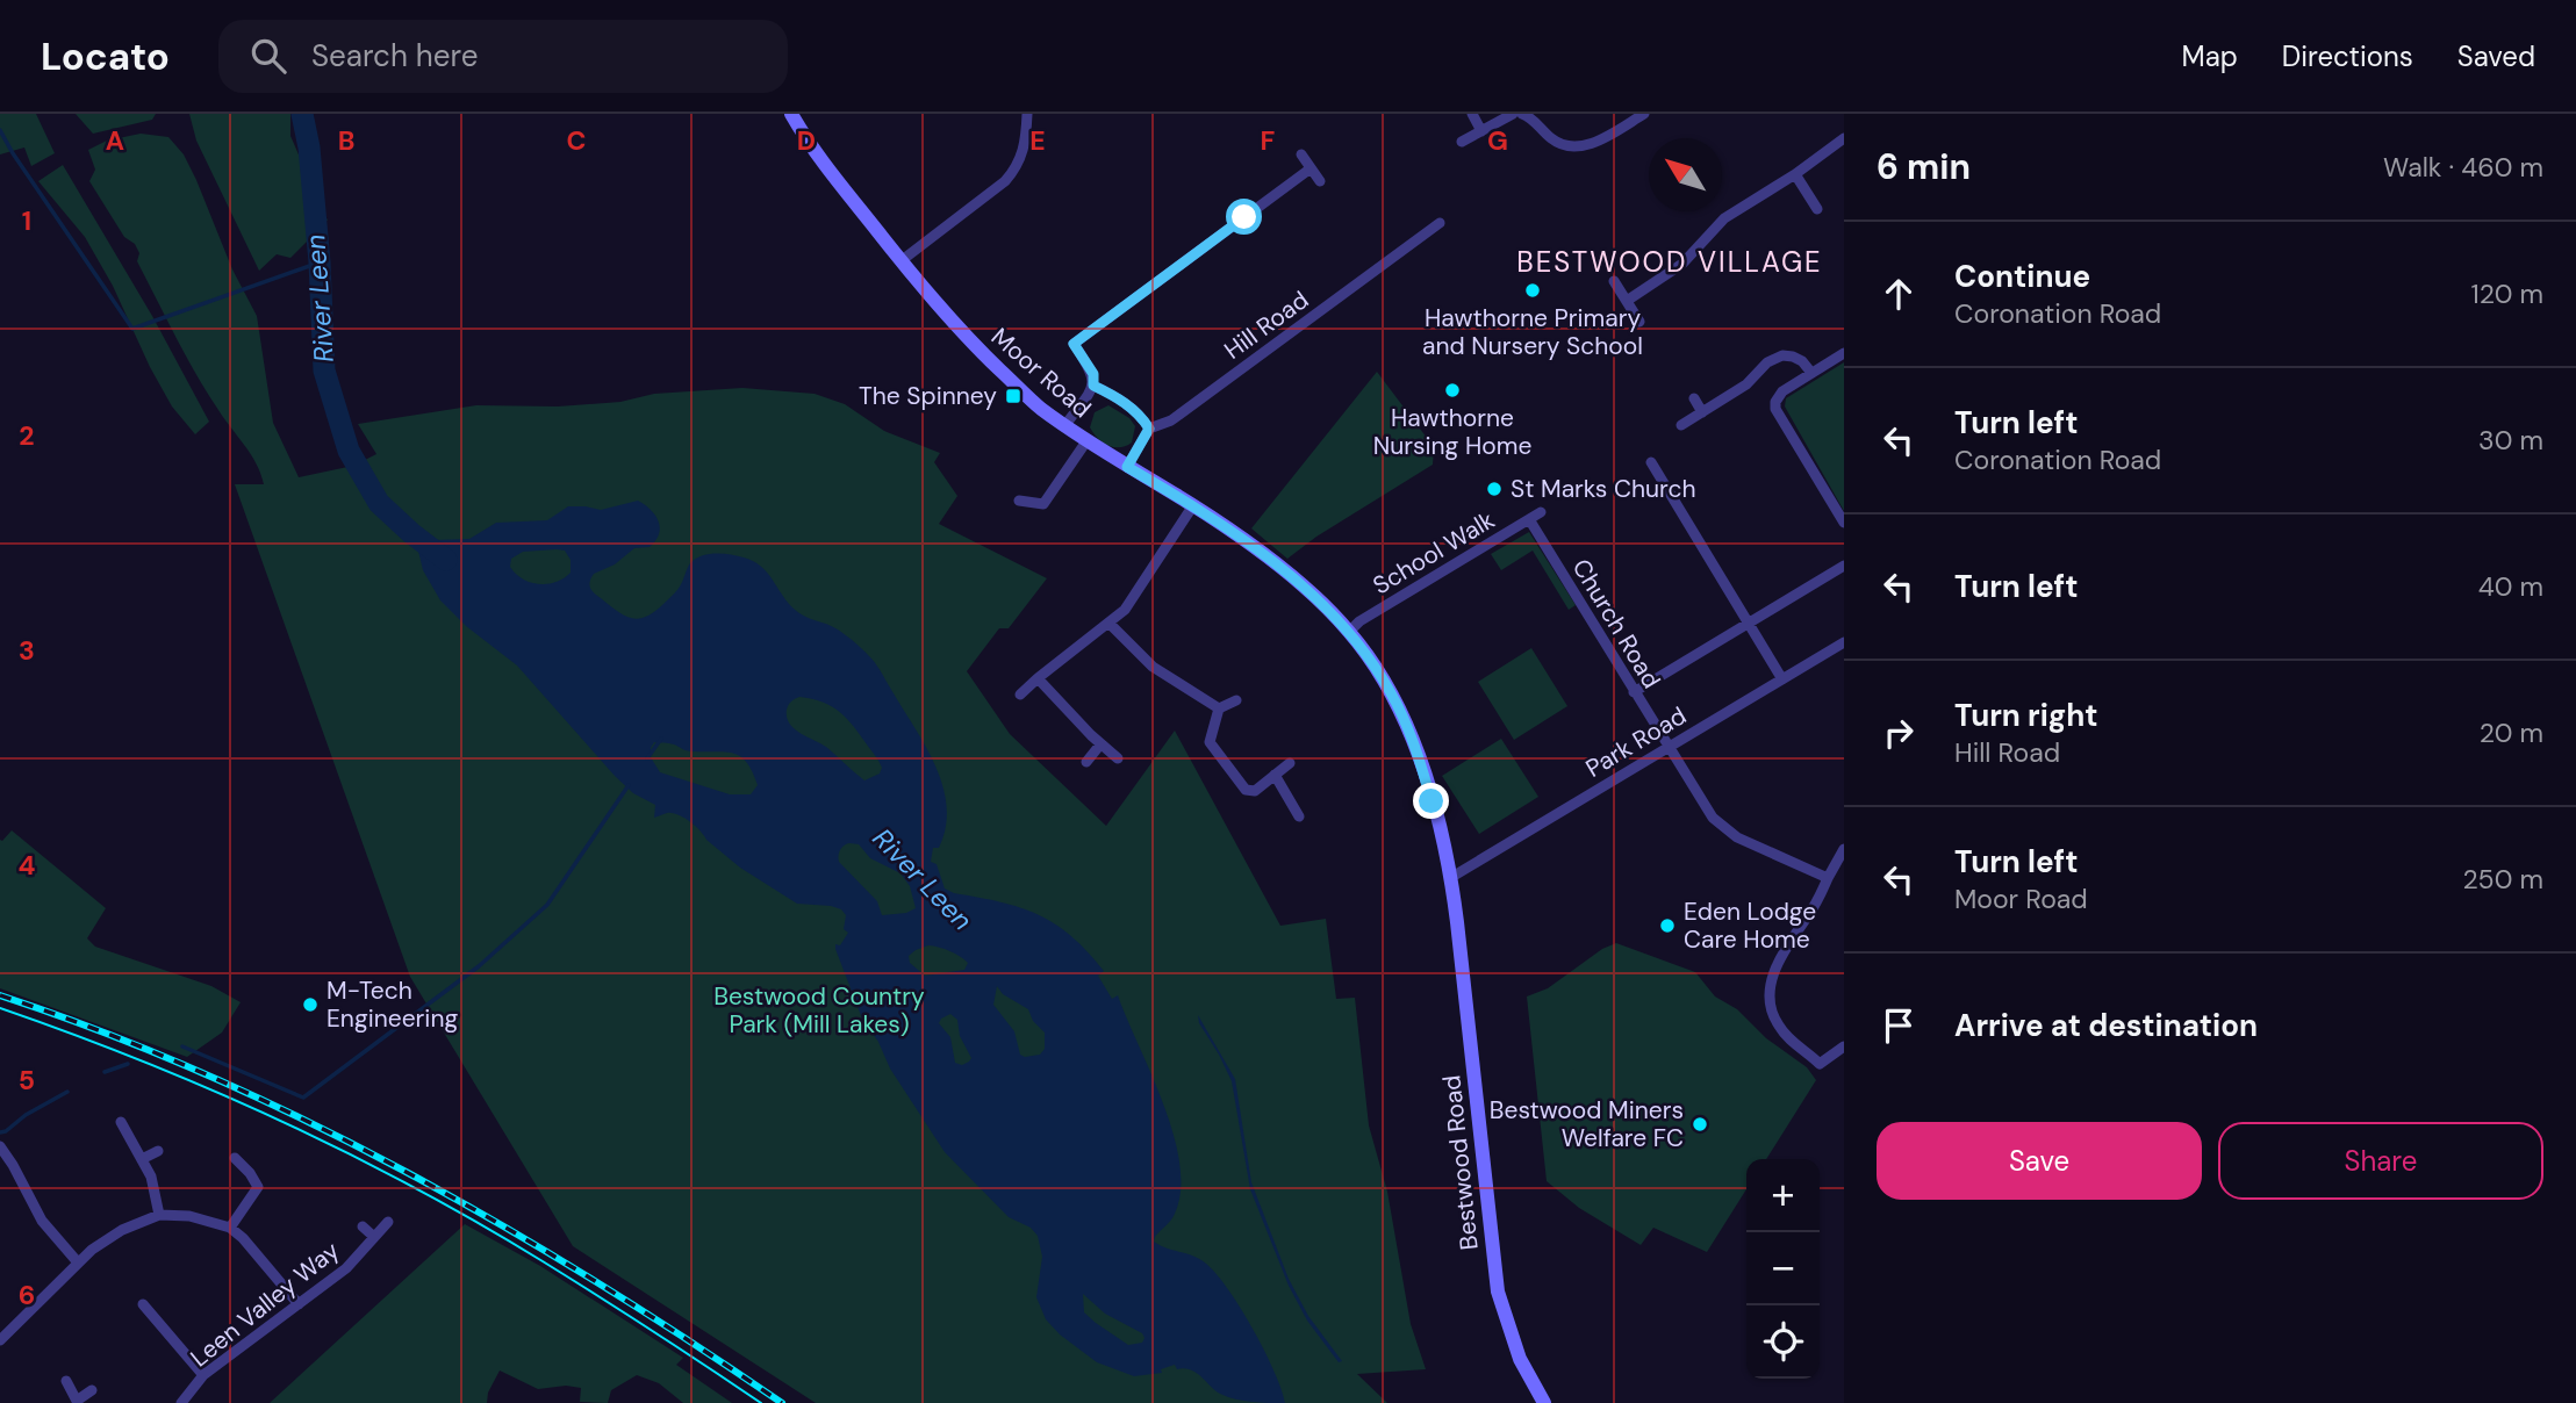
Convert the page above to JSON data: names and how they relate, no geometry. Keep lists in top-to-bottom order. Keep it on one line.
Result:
{"streets":{"main road":["Moor Road","Bestwood Road"],"street":["Hill Road","School Walk","Church Road","Park Road","Leen Valley Way"]},"crossings":[["Moor Road","School Walk"],["Moor Road","Park Road"],["Moor Road","Bestwood Road"],["School Walk","Church Road"],["Church Road","Park Road"]],"districts":["BESTWOOD VILLAGE"],"water":["River Leen"],"parks":["Bestwood Country Park (Mill Lakes)"],"places":{"other":["Hawthorne Primary and Nursery School","Hawthorne Nursing Home","St Marks Church","Eden Lodge Care Home","M-Tech Engineering","Bestwood Miners Welfare FC"],"transit":["The Spinney"]},"north":"top left","page":{"header":"Locato","search":"Search here","nav":["Map","Directions","Saved"],"heading":["6 min","Walk · 460 m"],"list":[["Continue","Coronation Road","120 m"],["Turn left","Coronation Road","30 m"],["Turn left","40 m"],["Turn right","Hill Road","20 m"],["Turn left","Moor Road","250 m"],"Arrive at destination"],"buttons":["Save","Share"],"map_buttons":["+","−"]},"grid":{"columns":["A","B","C","D","E","F","G"],"rows":["1","2","3","4","5","6"]}}
